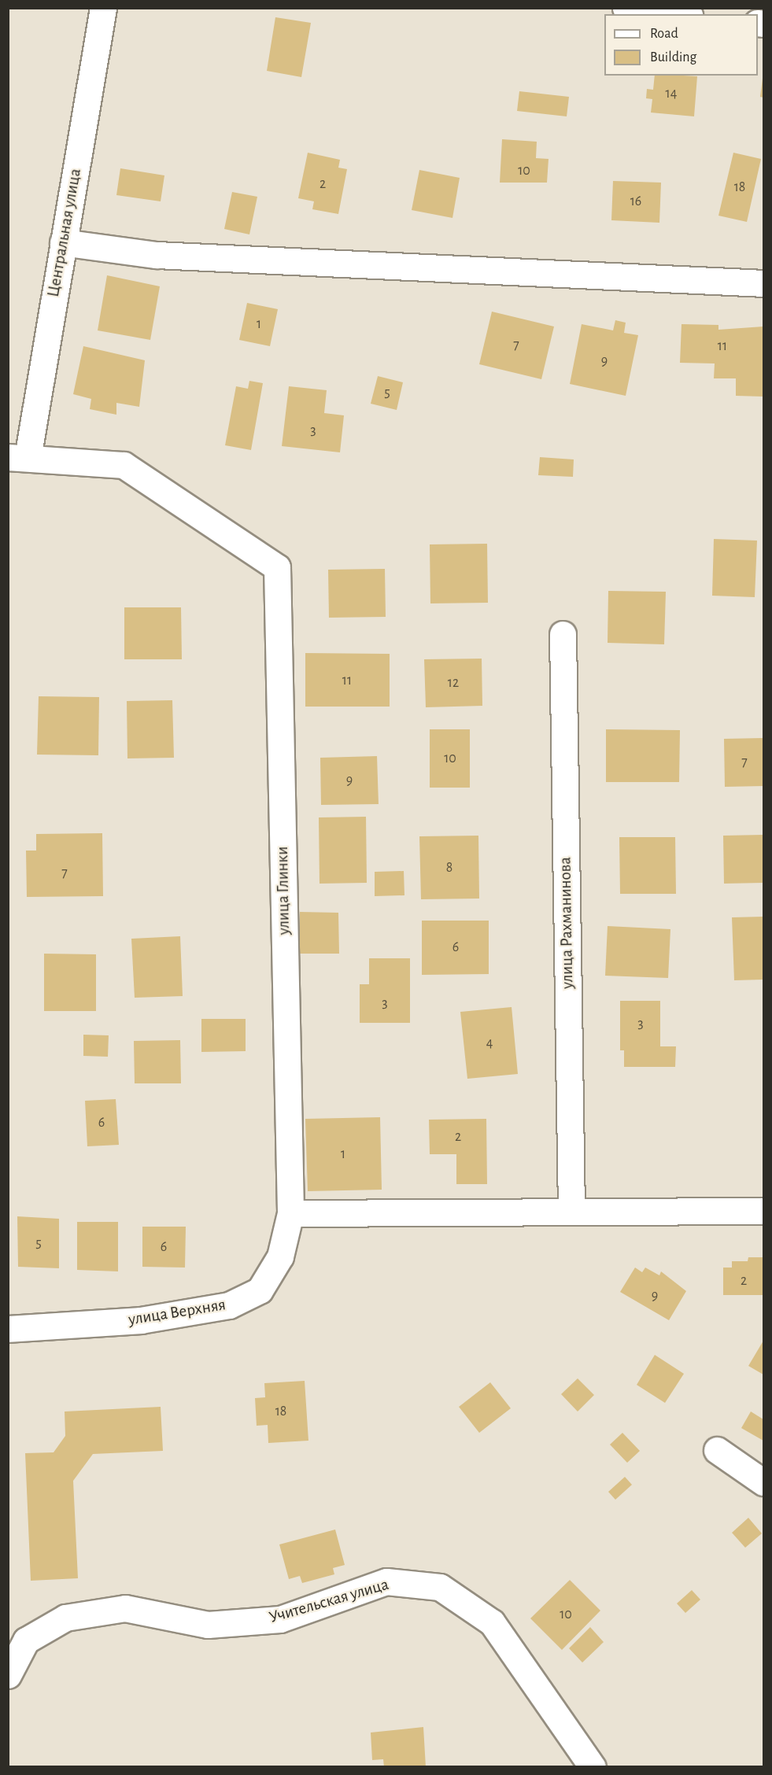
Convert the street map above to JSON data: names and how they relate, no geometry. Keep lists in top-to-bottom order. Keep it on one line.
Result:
{"streets":{"street":["Центральная улица","улица Глинки","улица Рахманинова","улица Верхняя","Учительская улица"]},"crossings":[["Центральная улица","улица Глинки"],["улица Глинки","улица Верхняя"]],"house_numbers":["14","10","2","18","16","1","7","11","9","5","3","11","12","10","7","9","8","7","6","3","3","4","6","2","1","5","6","2","9","18","10"],"legend":["Road","Building"]}
